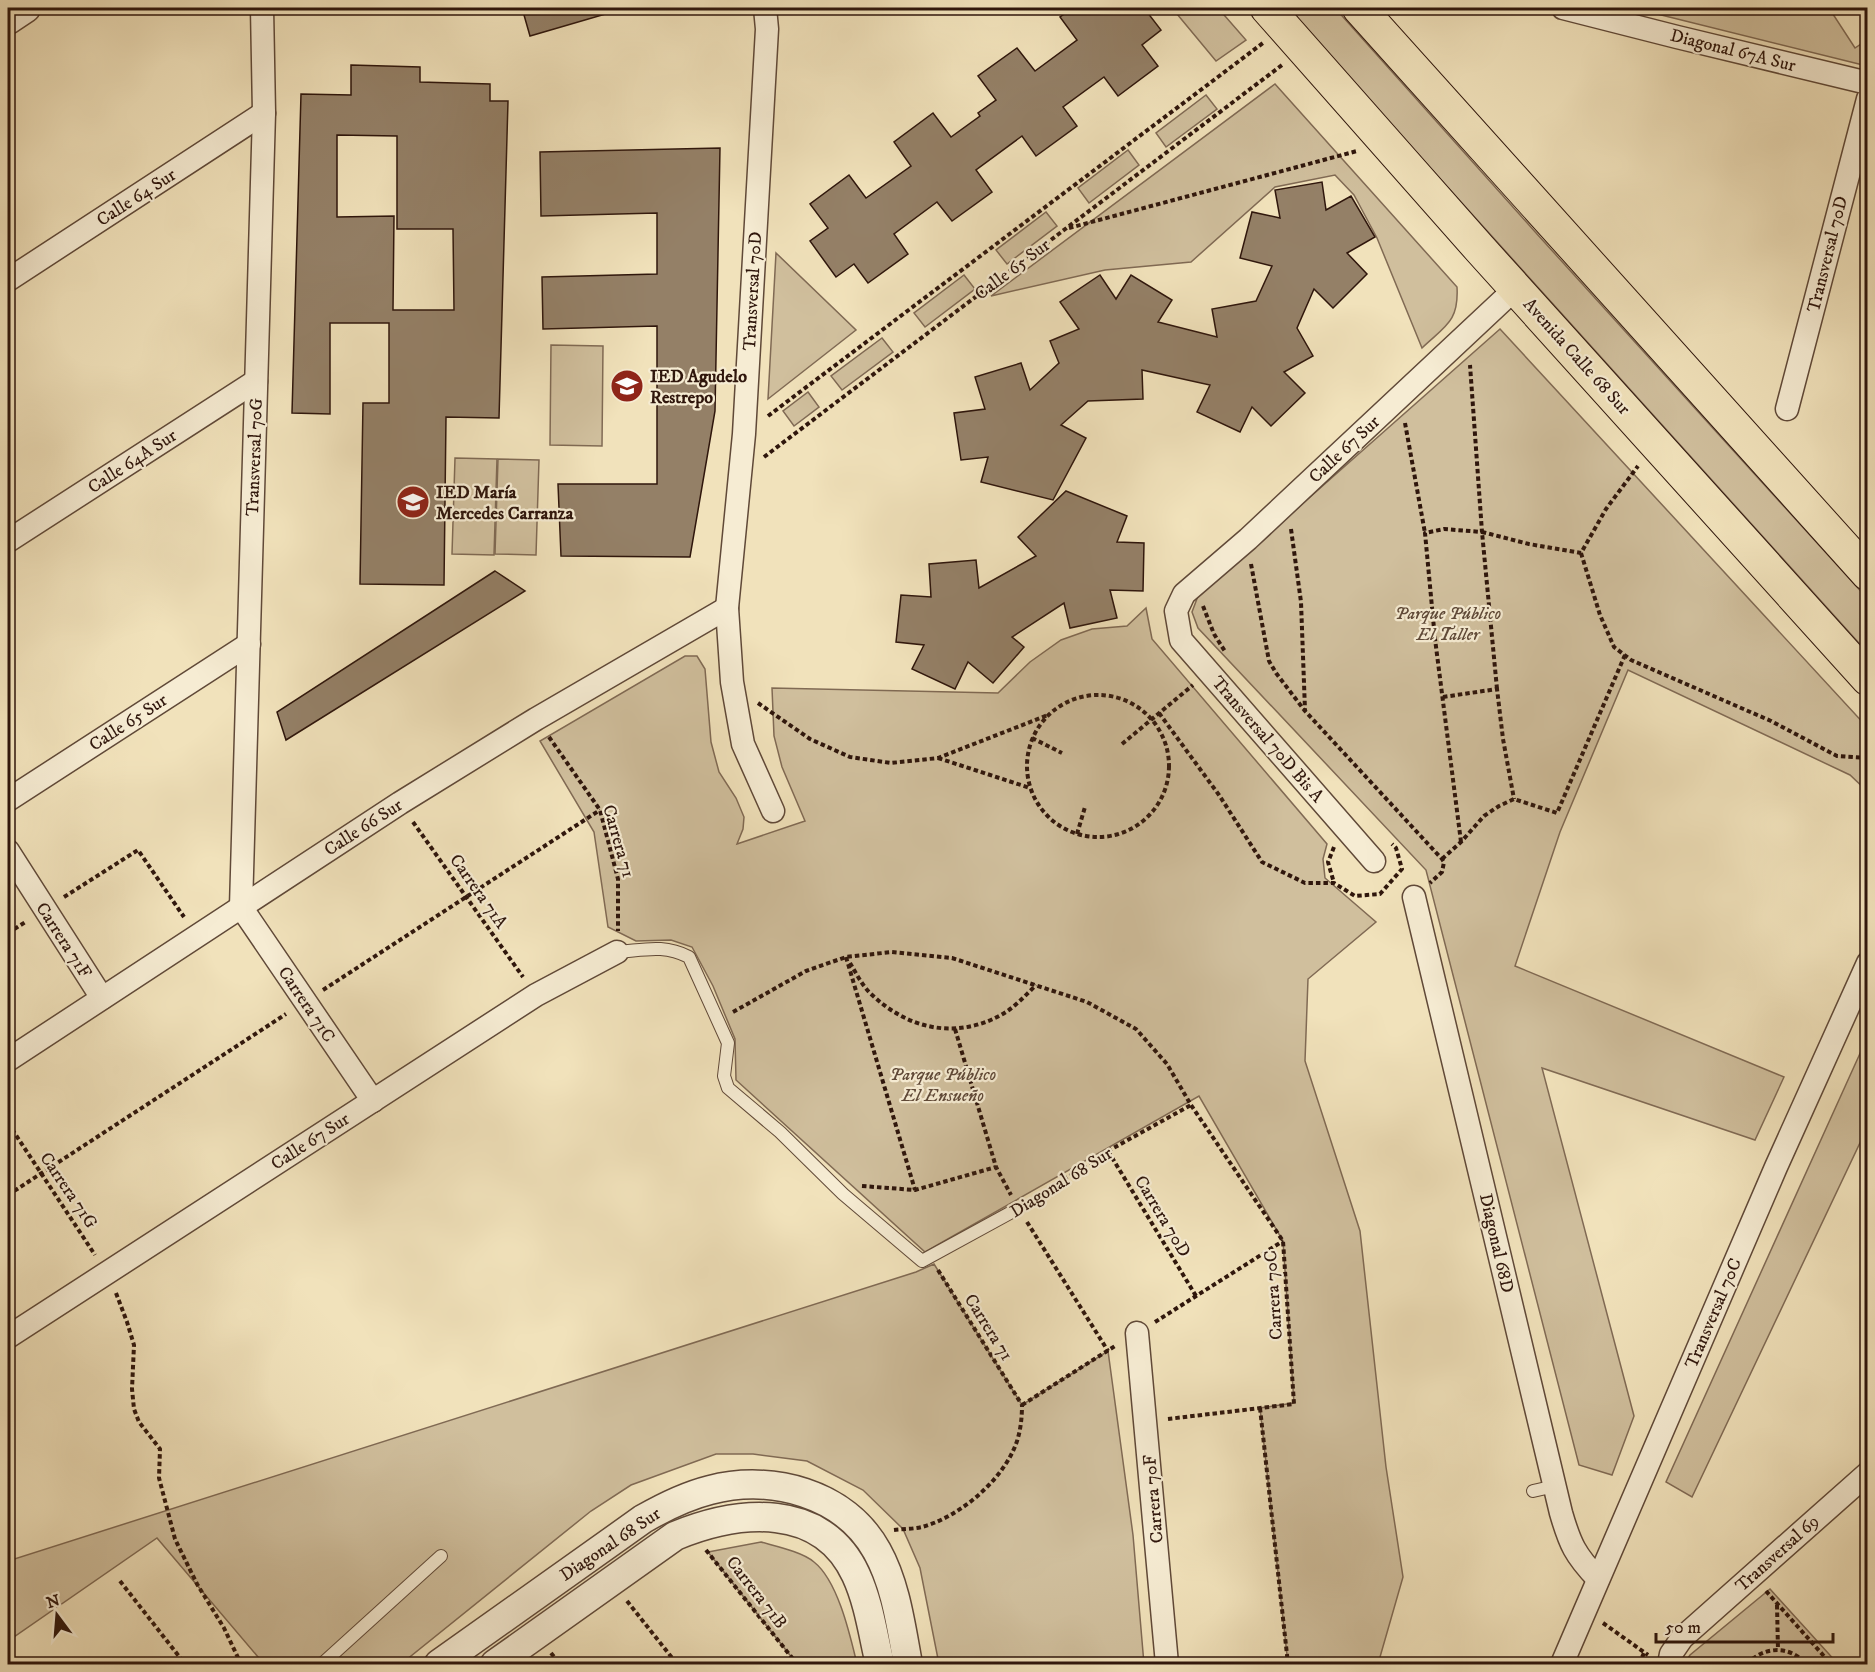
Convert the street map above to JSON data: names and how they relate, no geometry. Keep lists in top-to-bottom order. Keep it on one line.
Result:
{"streets":{"main road":["Avenida Calle 68 Sur"],"street":["Diagonal 67A Sur","Calle 64 Sur","Transversal 70D","Calle 65 Sur","Calle 67 Sur","Transversal 70G","Calle 64A Sur","Transversal 70D Bis A","Calle 66 Sur","Carrera 71F","Carrera 71C","Diagonal 68 Sur","Diagonal 68D","Transversal 70C","Carrera 70F","Transversal 69"],"path":["Carrera 71","Carrera 71A","Carrera 71G","Carrera 70D","Carrera 70C","Carrera 71B"]},"crossings":[["Calle 64 Sur","Transversal 70G"],["Transversal 70D","Calle 65 Sur"],["Transversal 70D","Calle 66 Sur"],["Calle 65 Sur","Avenida Calle 68 Sur"],["Calle 65 Sur","Transversal 70G"],["Avenida Calle 68 Sur","Calle 67 Sur"],["Calle 67 Sur","Transversal 70D Bis A"],["Calle 67 Sur","Carrera 71"],["Calle 67 Sur","Carrera 71A"],["Calle 67 Sur","Carrera 71C"],["Calle 67 Sur","Carrera 71G"],["Transversal 70G","Calle 64A Sur"],["Transversal 70G","Calle 66 Sur"],["Transversal 70G","Carrera 71C"],["Calle 66 Sur","Carrera 71"],["Calle 66 Sur","Carrera 71A"],["Calle 66 Sur","Carrera 71F"],["Calle 66 Sur","Carrera 71C"],["Carrera 71","Diagonal 68 Sur"],["Diagonal 68 Sur","Carrera 70D"],["Diagonal 68 Sur","Carrera 70C"],["Diagonal 68D","Transversal 70C"]],"parks":["Parque Público El Taller","Parque Público El Ensueño"],"places":{"school or university":["IED Agudelo Restrepo","IED María Mercedes Carranza"]},"scale_bar":"50 m","north":"top"}
